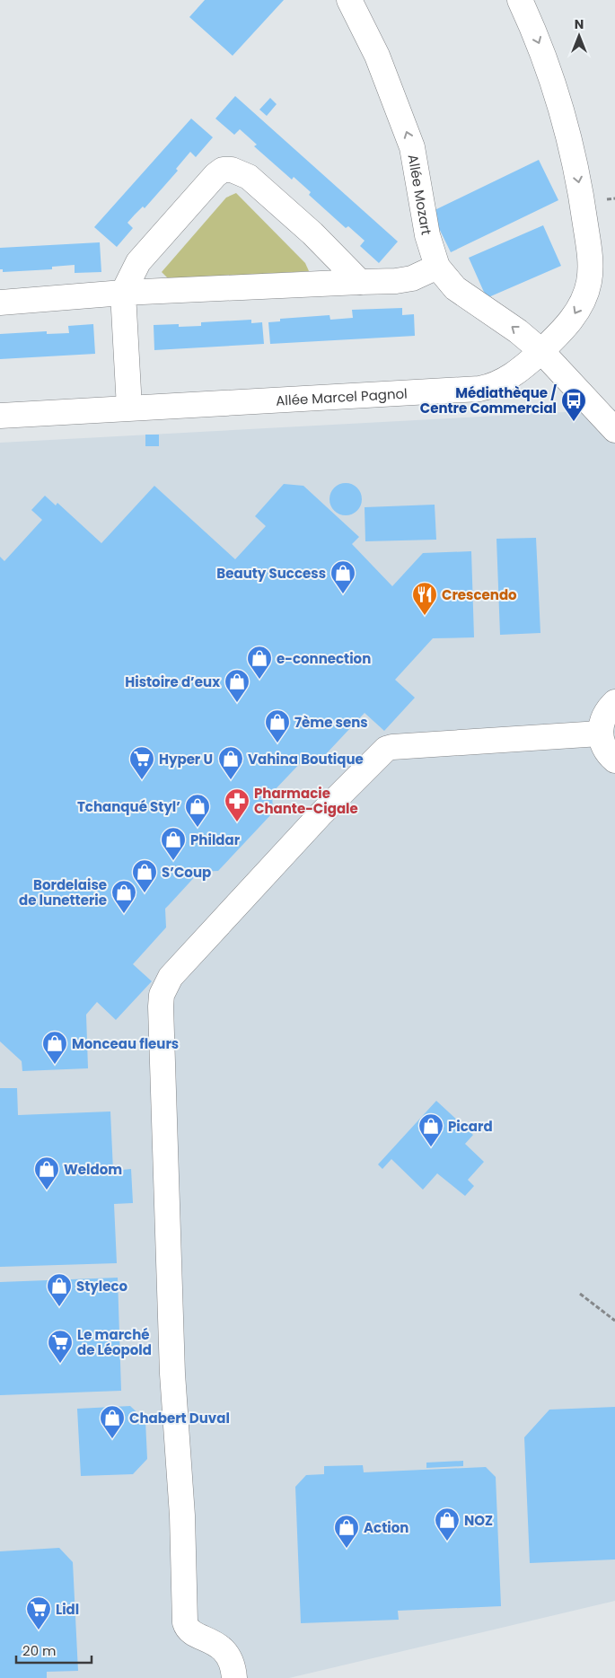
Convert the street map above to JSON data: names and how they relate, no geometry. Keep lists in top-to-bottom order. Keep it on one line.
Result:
{"streets":{"street":["Allée Mozart","Allée Marcel Pagnol"]},"crossings":[["Allée Mozart","Allée Marcel Pagnol"]],"one_way":["Allée Mozart"],"places":{"bus stop":["Médiathèque / Centre Commercial"],"shop":["Beauty Success","e-connection","Histoire d’eux","7ème sens","Vahina Boutique","Tchanqué Styl’","Phildar","S’Coup","Bordelaise de lunetterie","Monceau fleurs","Picard","Weldom","Styleco","Chabert Duval","NOZ","Action"],"restaurant":["Crescendo"],"supermarket":["Hyper U","Le marché de Léopold","Lidl"],"pharmacy":["Pharmacie Chante-Cigale"]},"scale_bar":"20 m","north":"top"}
